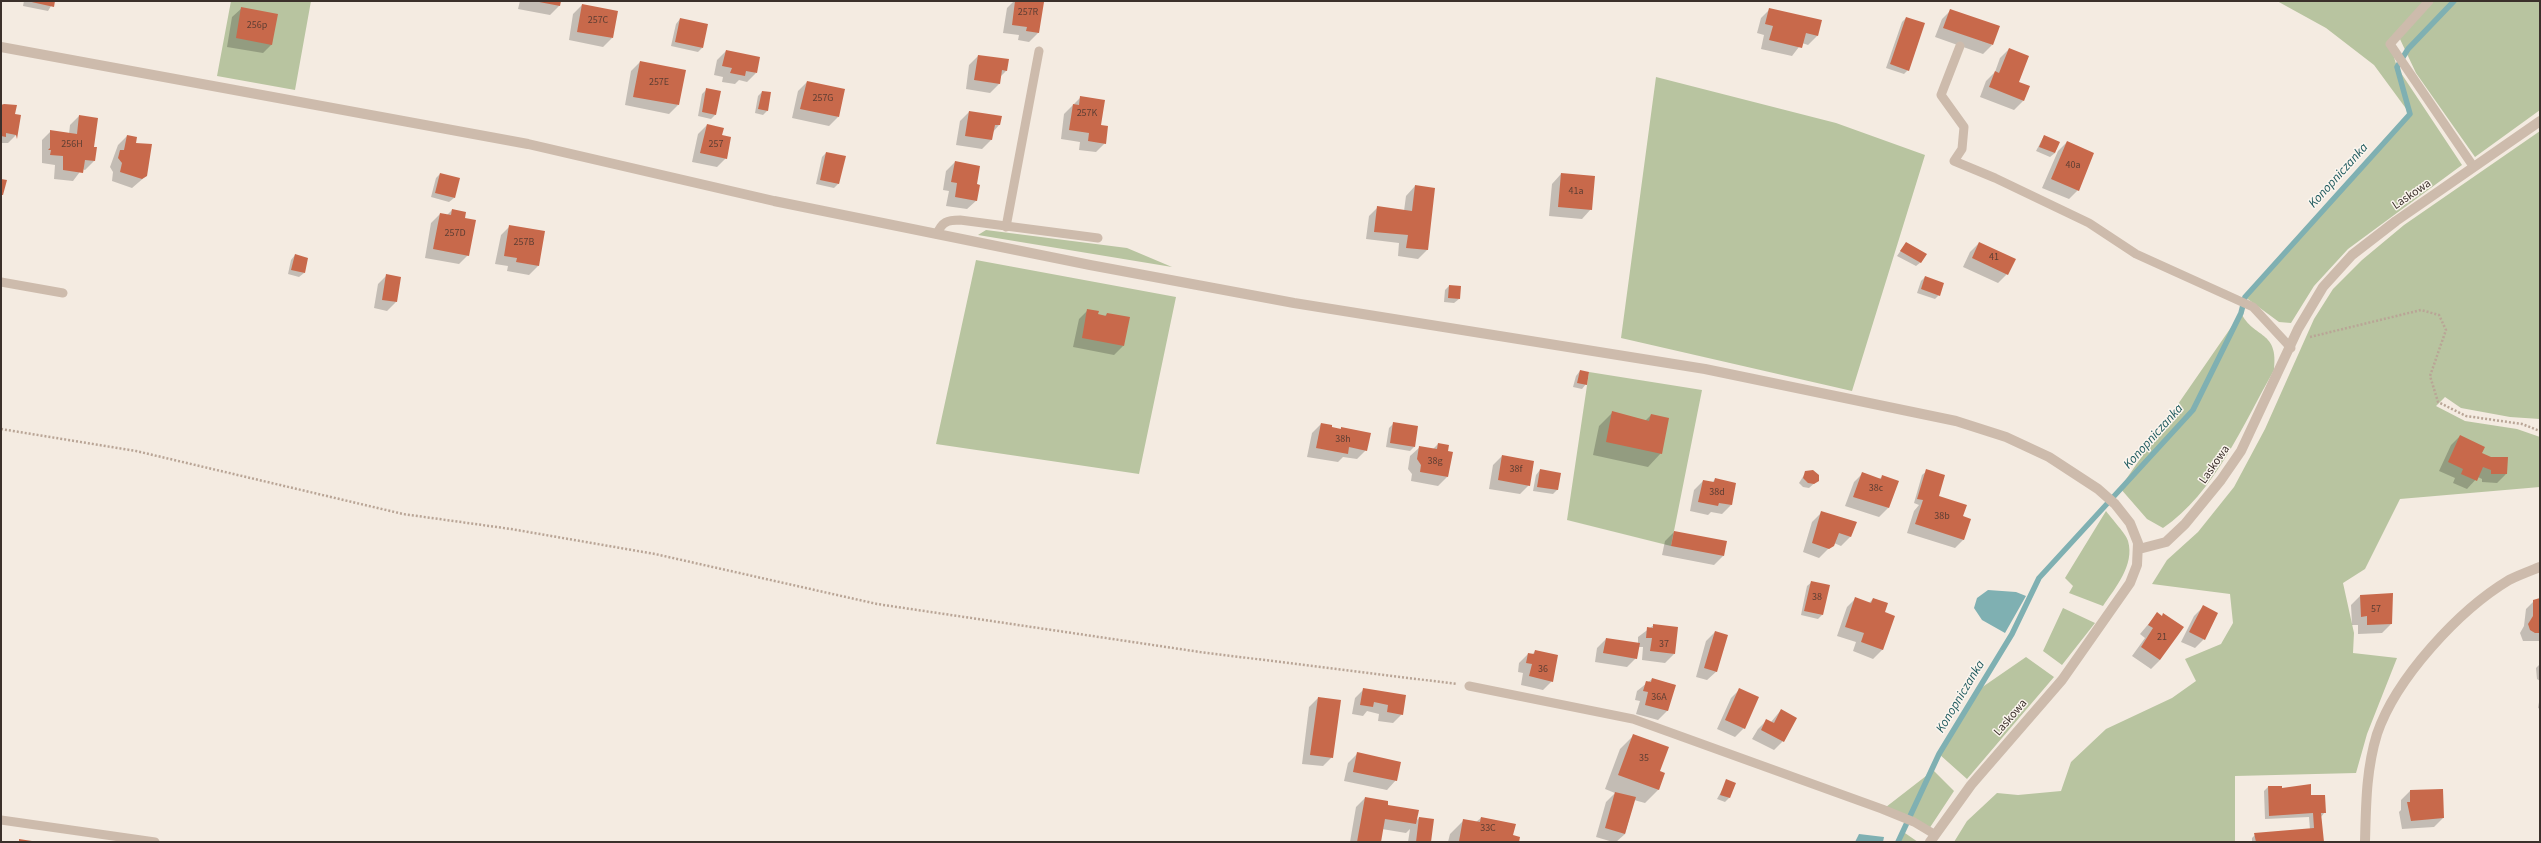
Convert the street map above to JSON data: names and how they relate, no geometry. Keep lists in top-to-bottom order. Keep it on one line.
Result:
{"streets":{"street":["Laskowa"]},"water":["Konopniczanka"],"house_numbers":["257R","257C","256p","257E","257G","257K","256H","257","40a","41a","257D","257B","41","38h","38g","38f","38c","38d","38b","38","57","21","37","36","36A","35","33C"]}
